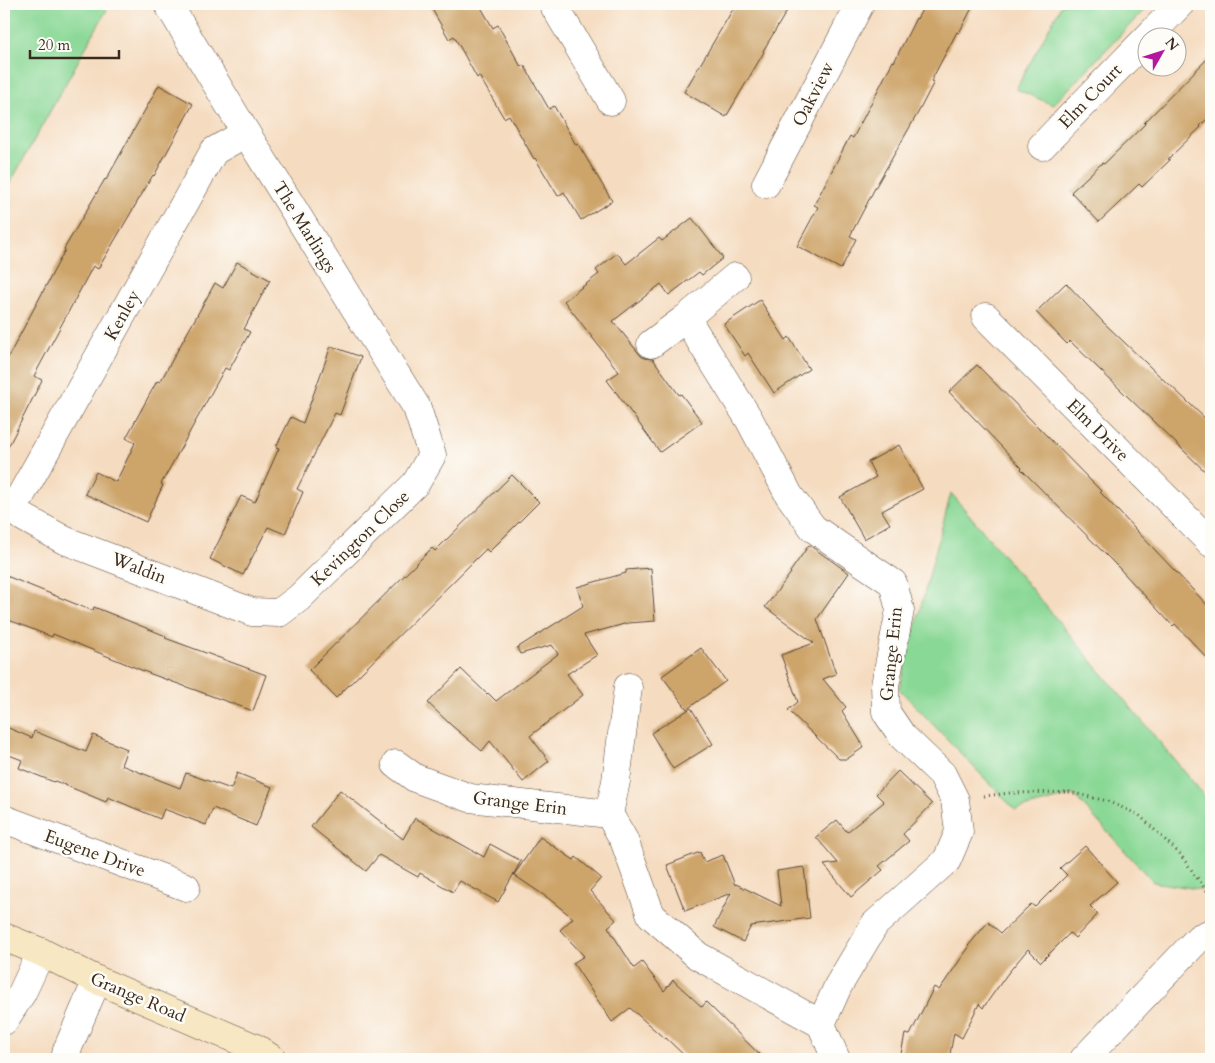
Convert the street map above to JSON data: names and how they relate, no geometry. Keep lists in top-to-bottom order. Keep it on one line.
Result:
{"streets":{"main road":["Grange Road"],"street":["Oakview","Elm Court","The Marlings","Kenley","Elm Drive","Kevington Close","Waldin","Grange Erin","Eugene Drive"]},"crossings":[["The Marlings","Kenley"],["The Marlings","Kevington Close"],["Kenley","Waldin"],["Kevington Close","Waldin"]],"scale_bar":"20 m","north":"top right"}
